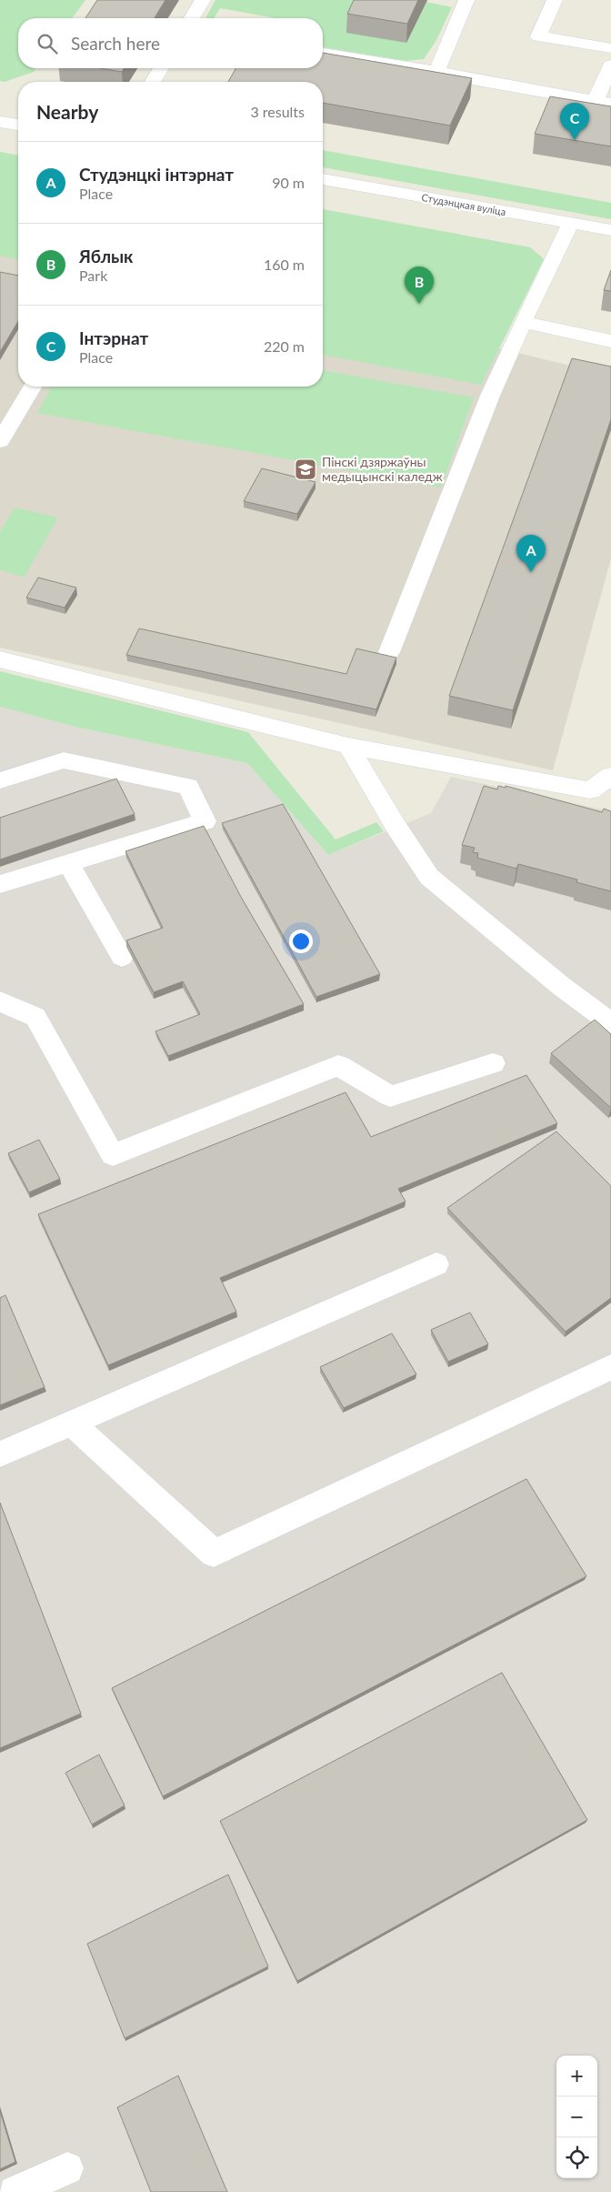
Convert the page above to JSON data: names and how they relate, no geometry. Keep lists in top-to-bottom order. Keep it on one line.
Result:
{"streets":{"street":["Студэнцкая вуліца"]},"places":{"school or university":["Пінскі дзяржаўны медыцынскі каледж"]},"page":{"search":"Search here","heading":["Nearby","3 results"],"pins":["C","B","A"],"list":[{"mark":"A","name":"Студэнцкі інтэрнат","note":"Place","value":"90 m"},{"mark":"B","name":"Яблык","note":"Park","value":"160 m"},{"mark":"C","name":"Інтэрнат","note":"Place","value":"220 m"}],"map_buttons":["+","−"]}}
